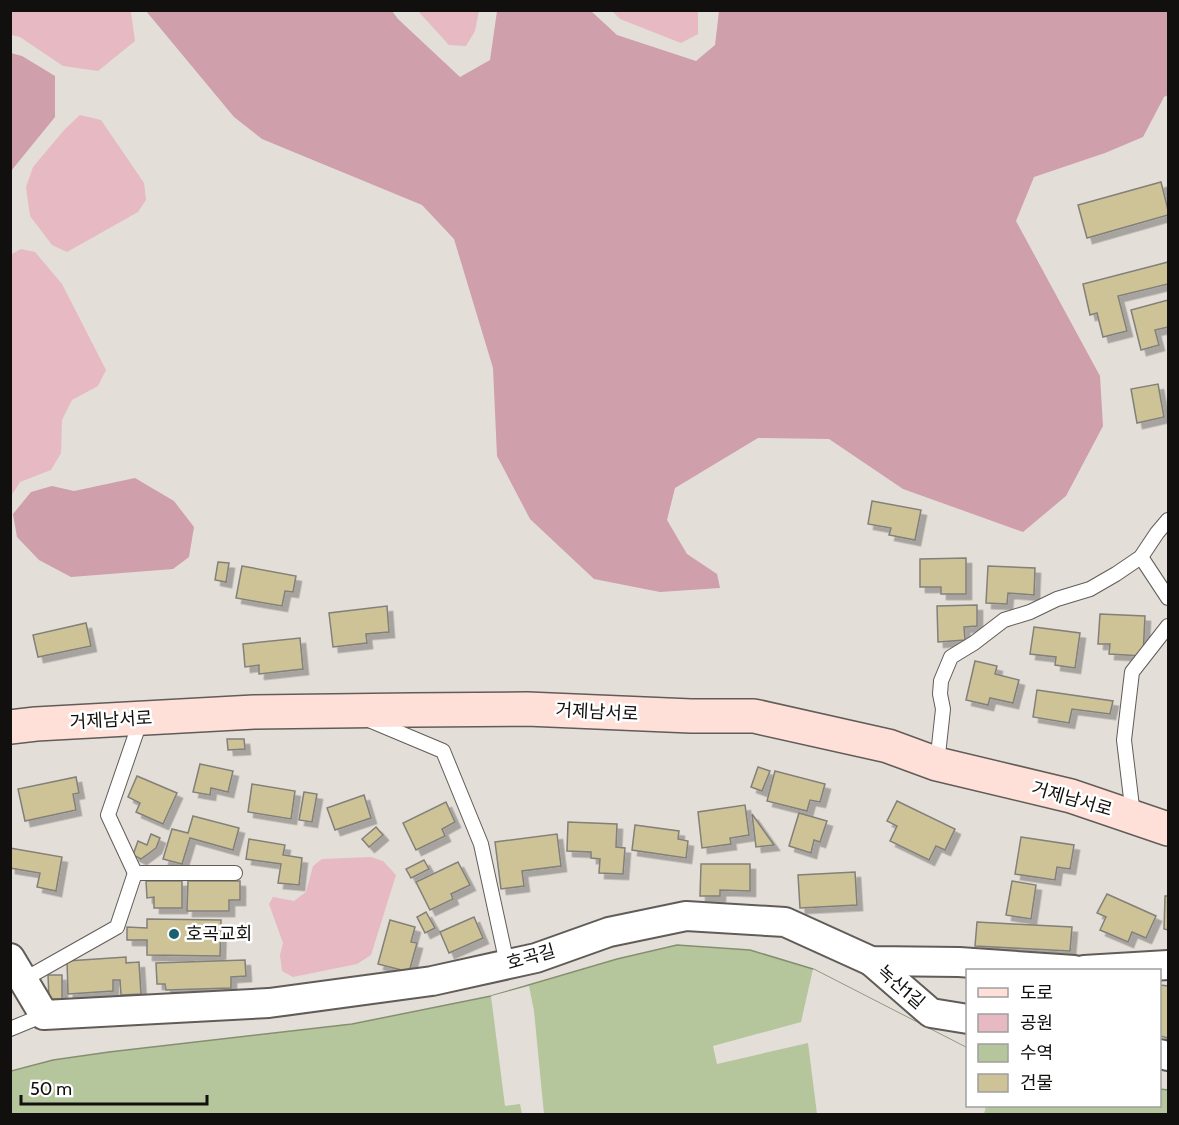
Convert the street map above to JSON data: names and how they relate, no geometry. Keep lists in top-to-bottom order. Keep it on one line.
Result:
{"streets":{"main road":["거제남서로"],"street":["호곡길","녹산1길"]},"crossings":[["호곡길","녹산1길"]],"places":["호곡교회"],"legend":["도로","공원","수역","건물"],"scale_bar":"50 m"}
